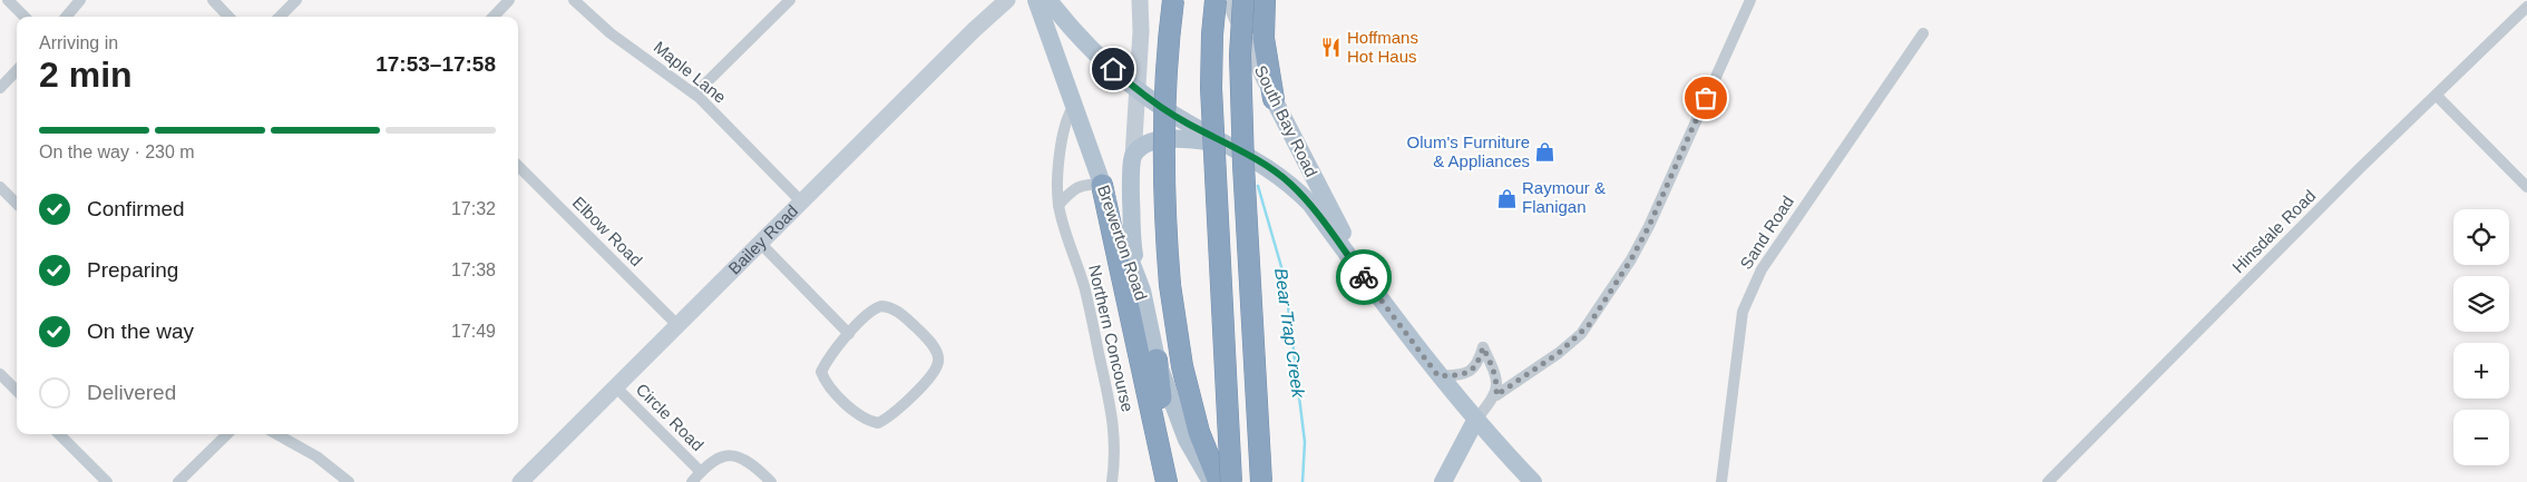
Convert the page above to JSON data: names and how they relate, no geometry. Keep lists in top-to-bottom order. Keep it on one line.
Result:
{"streets":{"main road":["South Bay Road","Brewerton Road"],"street":["Maple Lane","Elbow Road","Hinsdale Road","Sand Road","Bailey Road","Northern Concourse","Circle Road"]},"crossings":[["Maple Lane","Bailey Road"],["Elbow Road","Bailey Road"],["Bailey Road","Circle Road"],["Brewerton Road","Northern Concourse"]],"water":["Bear Trap Creek"],"places":{"restaurant":["Hoffmans Hot Haus"],"shop":["Olum's Furniture & Appliances","Raymour & Flanigan"]},"page":{"heading":["2 min","Arriving in","17:53–17:58"],"bar":"On the way · 230 m","list":[["Confirmed","17:32"],["Preparing","17:38"],["On the way","17:49"],"Delivered"],"map_buttons":["+","−"]}}
